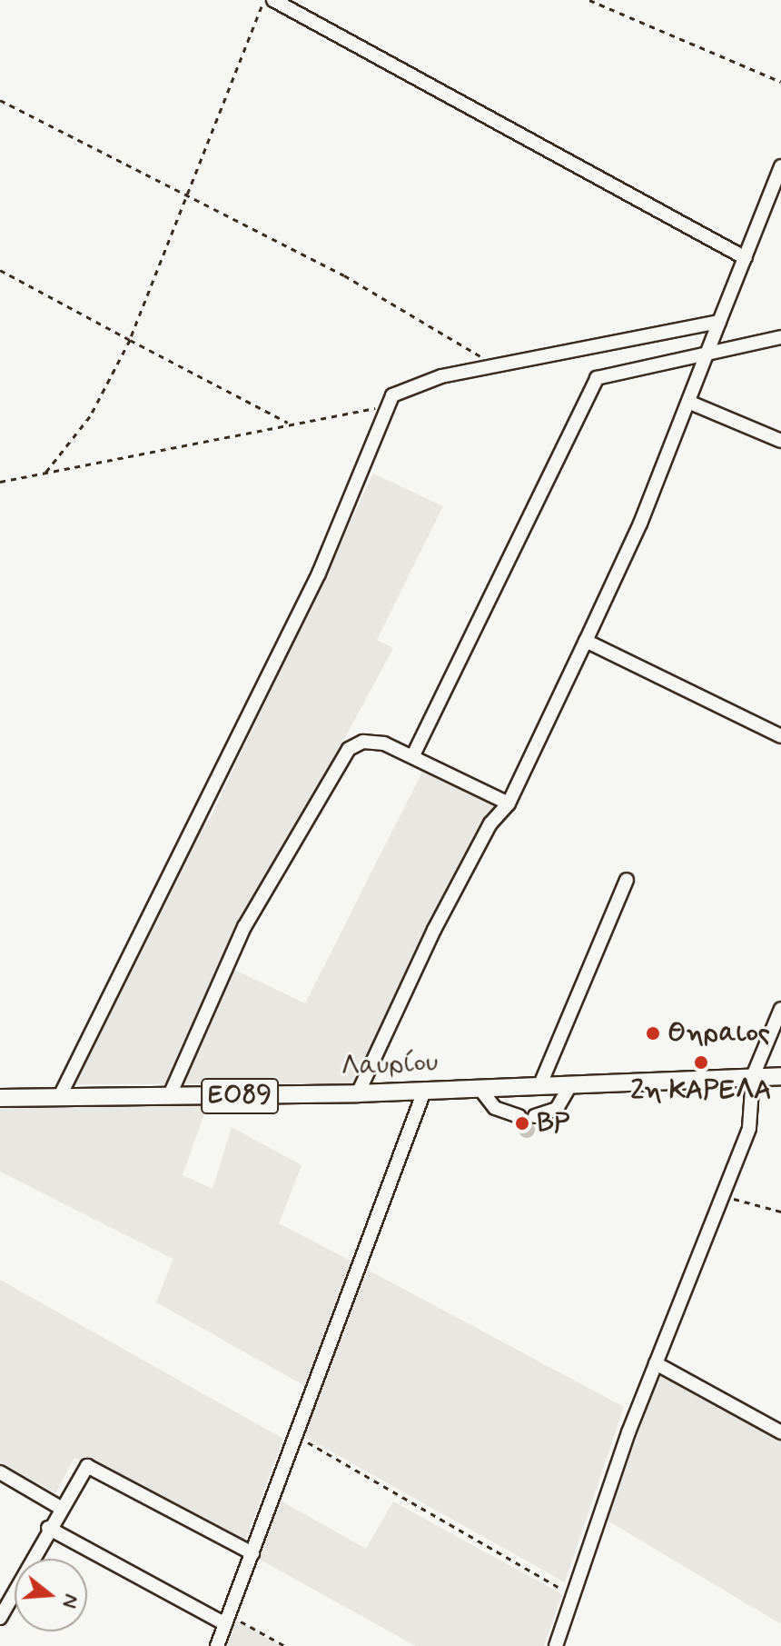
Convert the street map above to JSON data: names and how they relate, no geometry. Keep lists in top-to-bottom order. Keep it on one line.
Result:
{"streets":{"main road":["Λαυρίου","ΕΟ89"]},"places":["Θηραιος","2η ΚΑΡΕΛΑ","BP"],"north":"right"}
